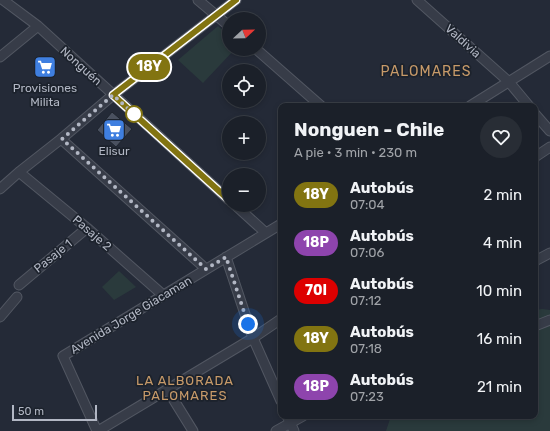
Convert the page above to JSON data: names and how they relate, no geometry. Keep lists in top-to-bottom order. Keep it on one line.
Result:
{"streets":{"street":["Valdivia","Nonguén","Pasaje 2","Pasaje 1","Avenida Jorge Giacaman"]},"crossings":[["Pasaje 2","Pasaje 1"],["Pasaje 2","Avenida Jorge Giacaman"]],"districts":["PALOMARES","LA ALBORADA PALOMARES"],"places":{"supermarket":["Provisiones Milita","Elisur"]},"lines":["bus line 18Y"],"scale_bar":"50 m","north":"right","page":{"on_map":"18Y","map_buttons":["+","−"],"heading":["Nonguen - Chile","A pie · 3 min · 230 m"],"list":[{"mark":"18Y","name":"Autobús","note":"07:04","value":"2 min"},{"mark":"18P","name":"Autobús","note":"07:06","value":"4 min"},{"mark":"70I","name":"Autobús","note":"07:12","value":"10 min"},{"mark":"18Y","name":"Autobús","note":"07:18","value":"16 min"},{"mark":"18P","name":"Autobús","note":"07:23","value":"21 min"}],"scale":"50 m"}}
